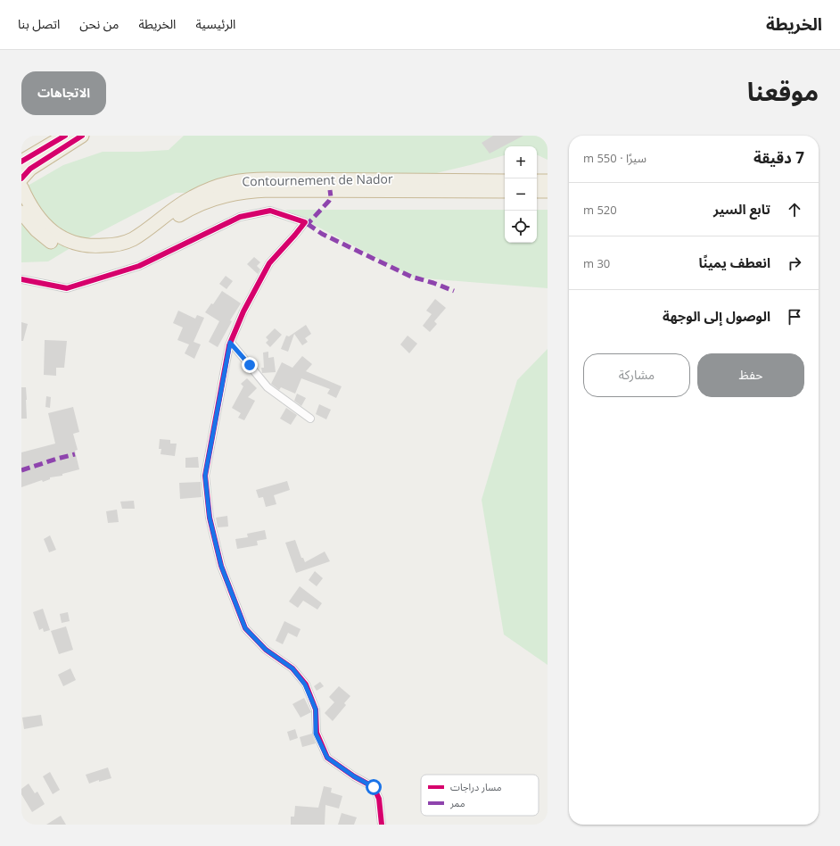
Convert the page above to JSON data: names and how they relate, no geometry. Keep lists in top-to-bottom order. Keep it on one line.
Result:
{"streets":{"highway":["Contournement de Nador"]},"legend":["مسار دراجات","ممر"],"page":{"header":"الخريطة","nav":["الرئيسية","الخريطة","من نحن","اتصل بنا"],"title":"موقعنا","buttons":["الاتجاهات",["حفظ","مشاركة"]],"heading":["7 دقيقة","سيرًا · 550 m"],"map_buttons":["+","−"],"list":[["تابع السير","520 m"],["انعطف يمينًا","30 m"],"الوصول إلى الوجهة"]}}
